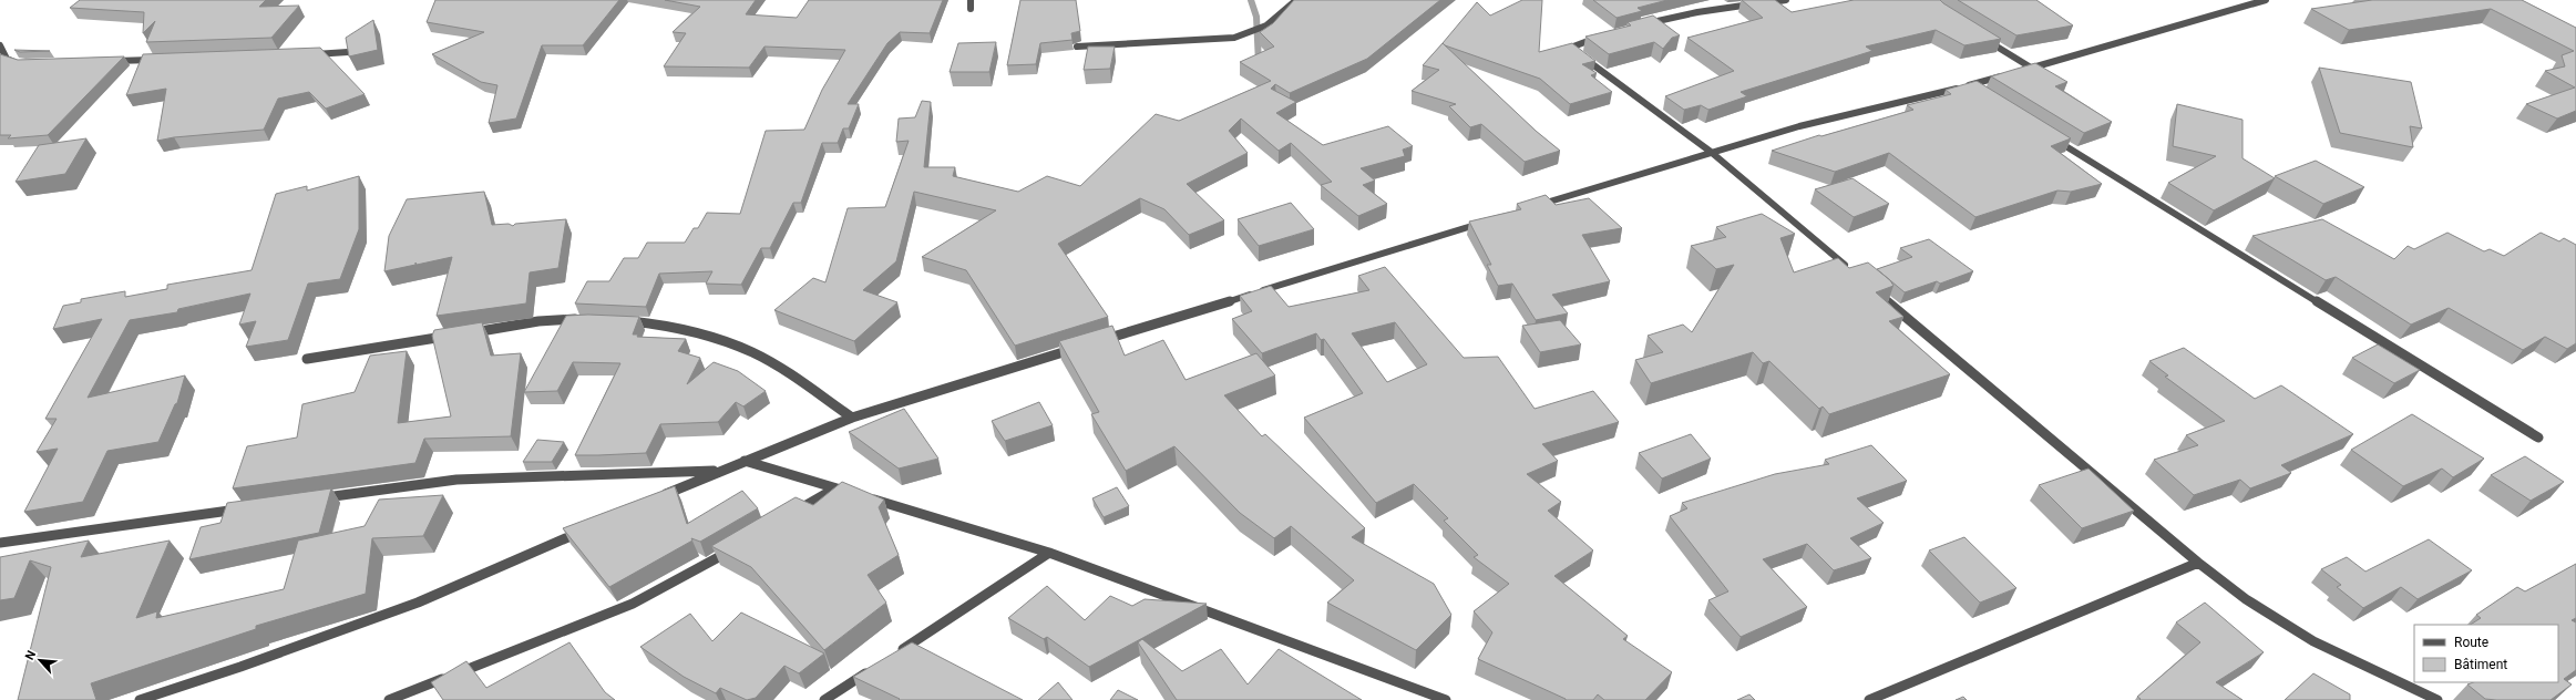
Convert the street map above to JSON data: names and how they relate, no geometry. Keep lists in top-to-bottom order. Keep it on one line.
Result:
{"legend":["Route","Bâtiment"],"north":"top left"}
